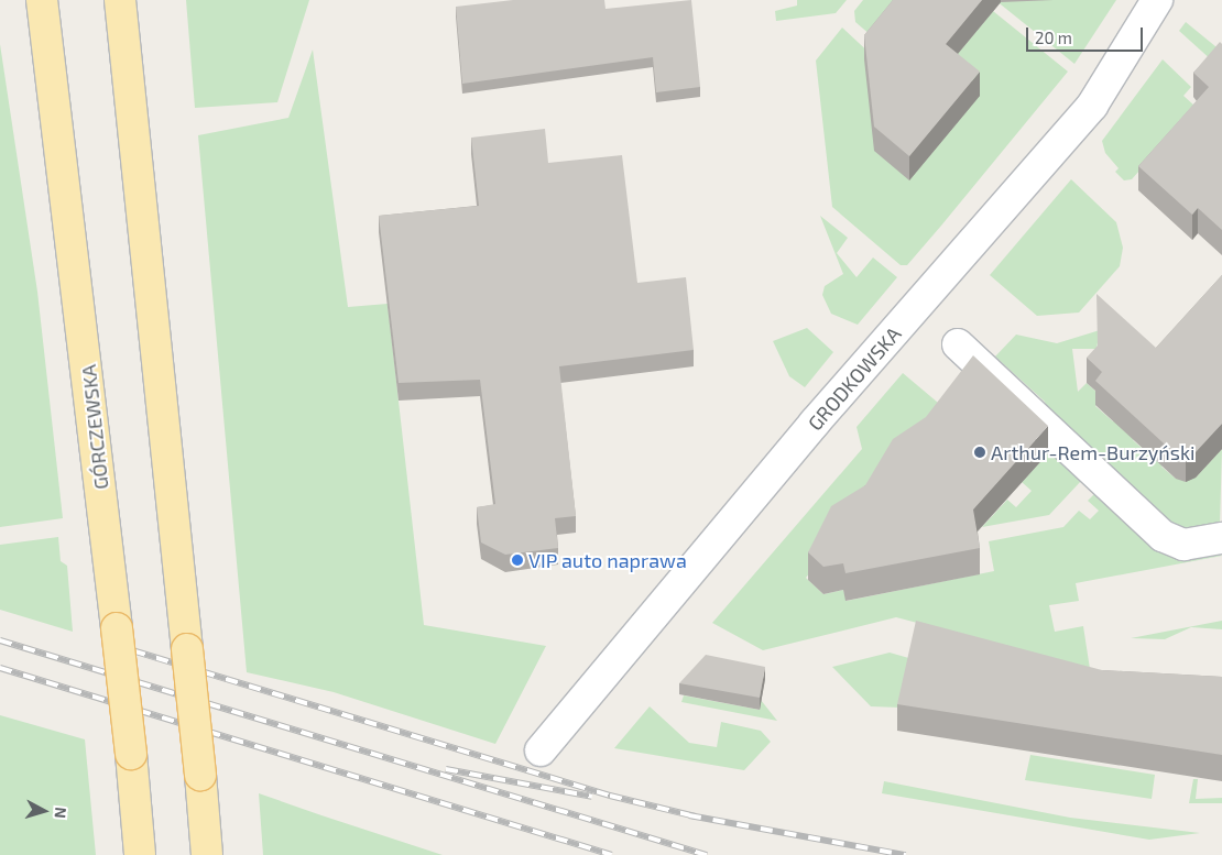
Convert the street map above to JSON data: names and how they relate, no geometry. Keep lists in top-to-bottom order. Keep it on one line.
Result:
{"streets":{"main road":["GÓRCZEWSKA"],"street":["GRODKOWSKA"]},"places":["Arthur-Rem-Burzyński","VIP auto naprawa"],"scale_bar":"20 m","north":"right"}
